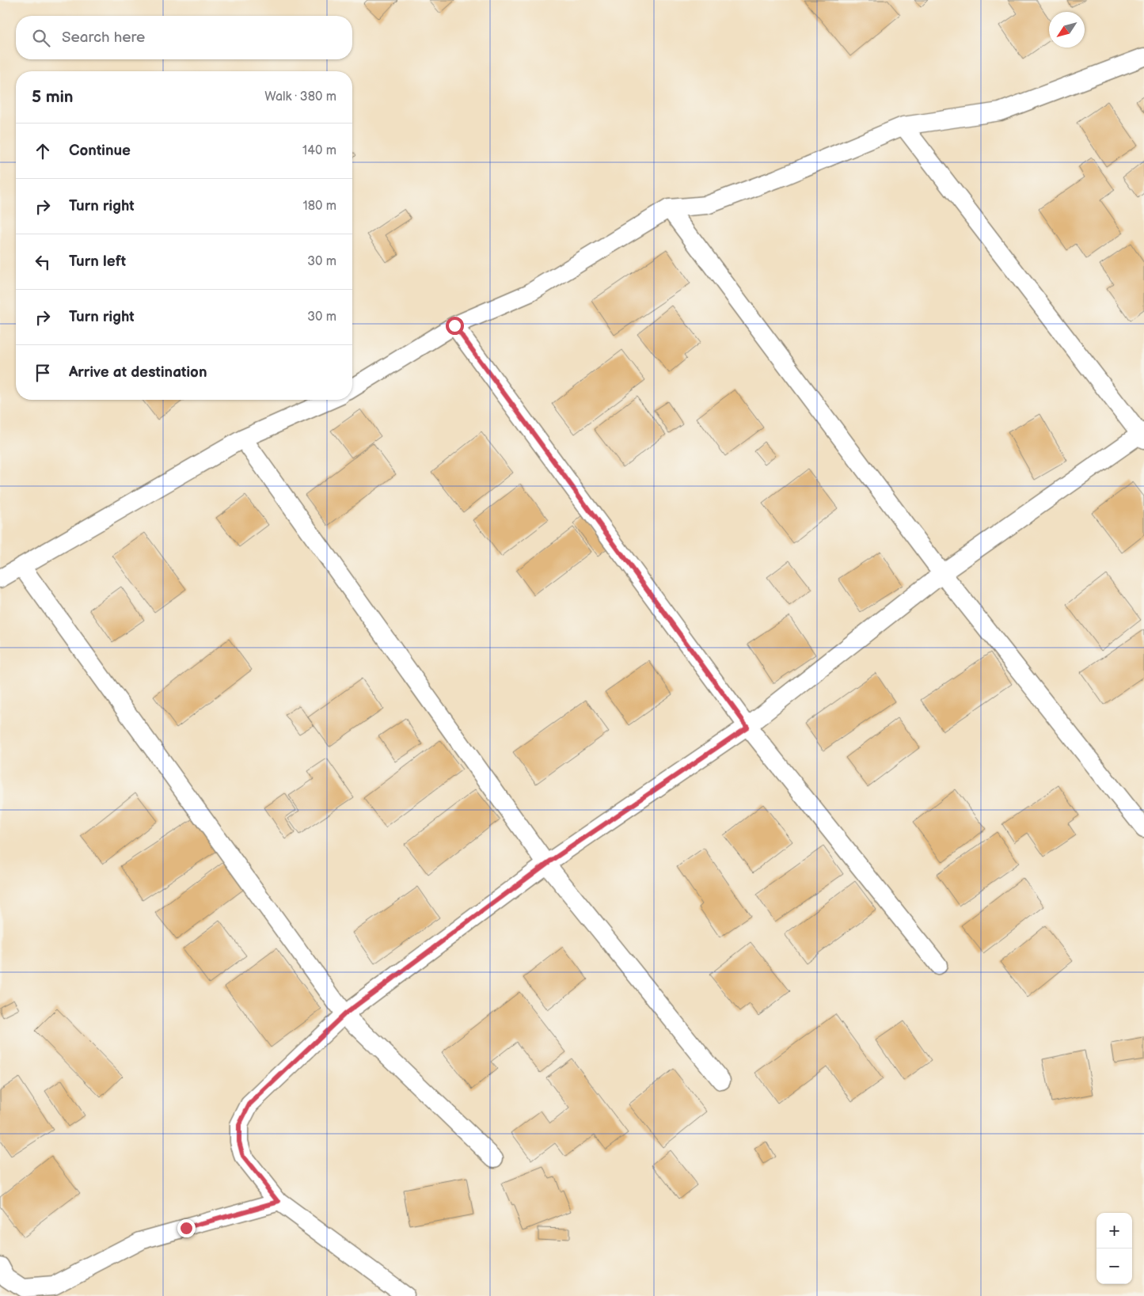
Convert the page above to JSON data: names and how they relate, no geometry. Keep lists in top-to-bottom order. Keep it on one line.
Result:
{"north":"bottom left","page":{"search":"Search here","heading":["5 min","Walk · 380 m"],"list":[["Continue","140 m"],["Turn right","180 m"],["Turn left","30 m"],["Turn right","30 m"],"Arrive at destination"],"map_buttons":["+","−"]}}
